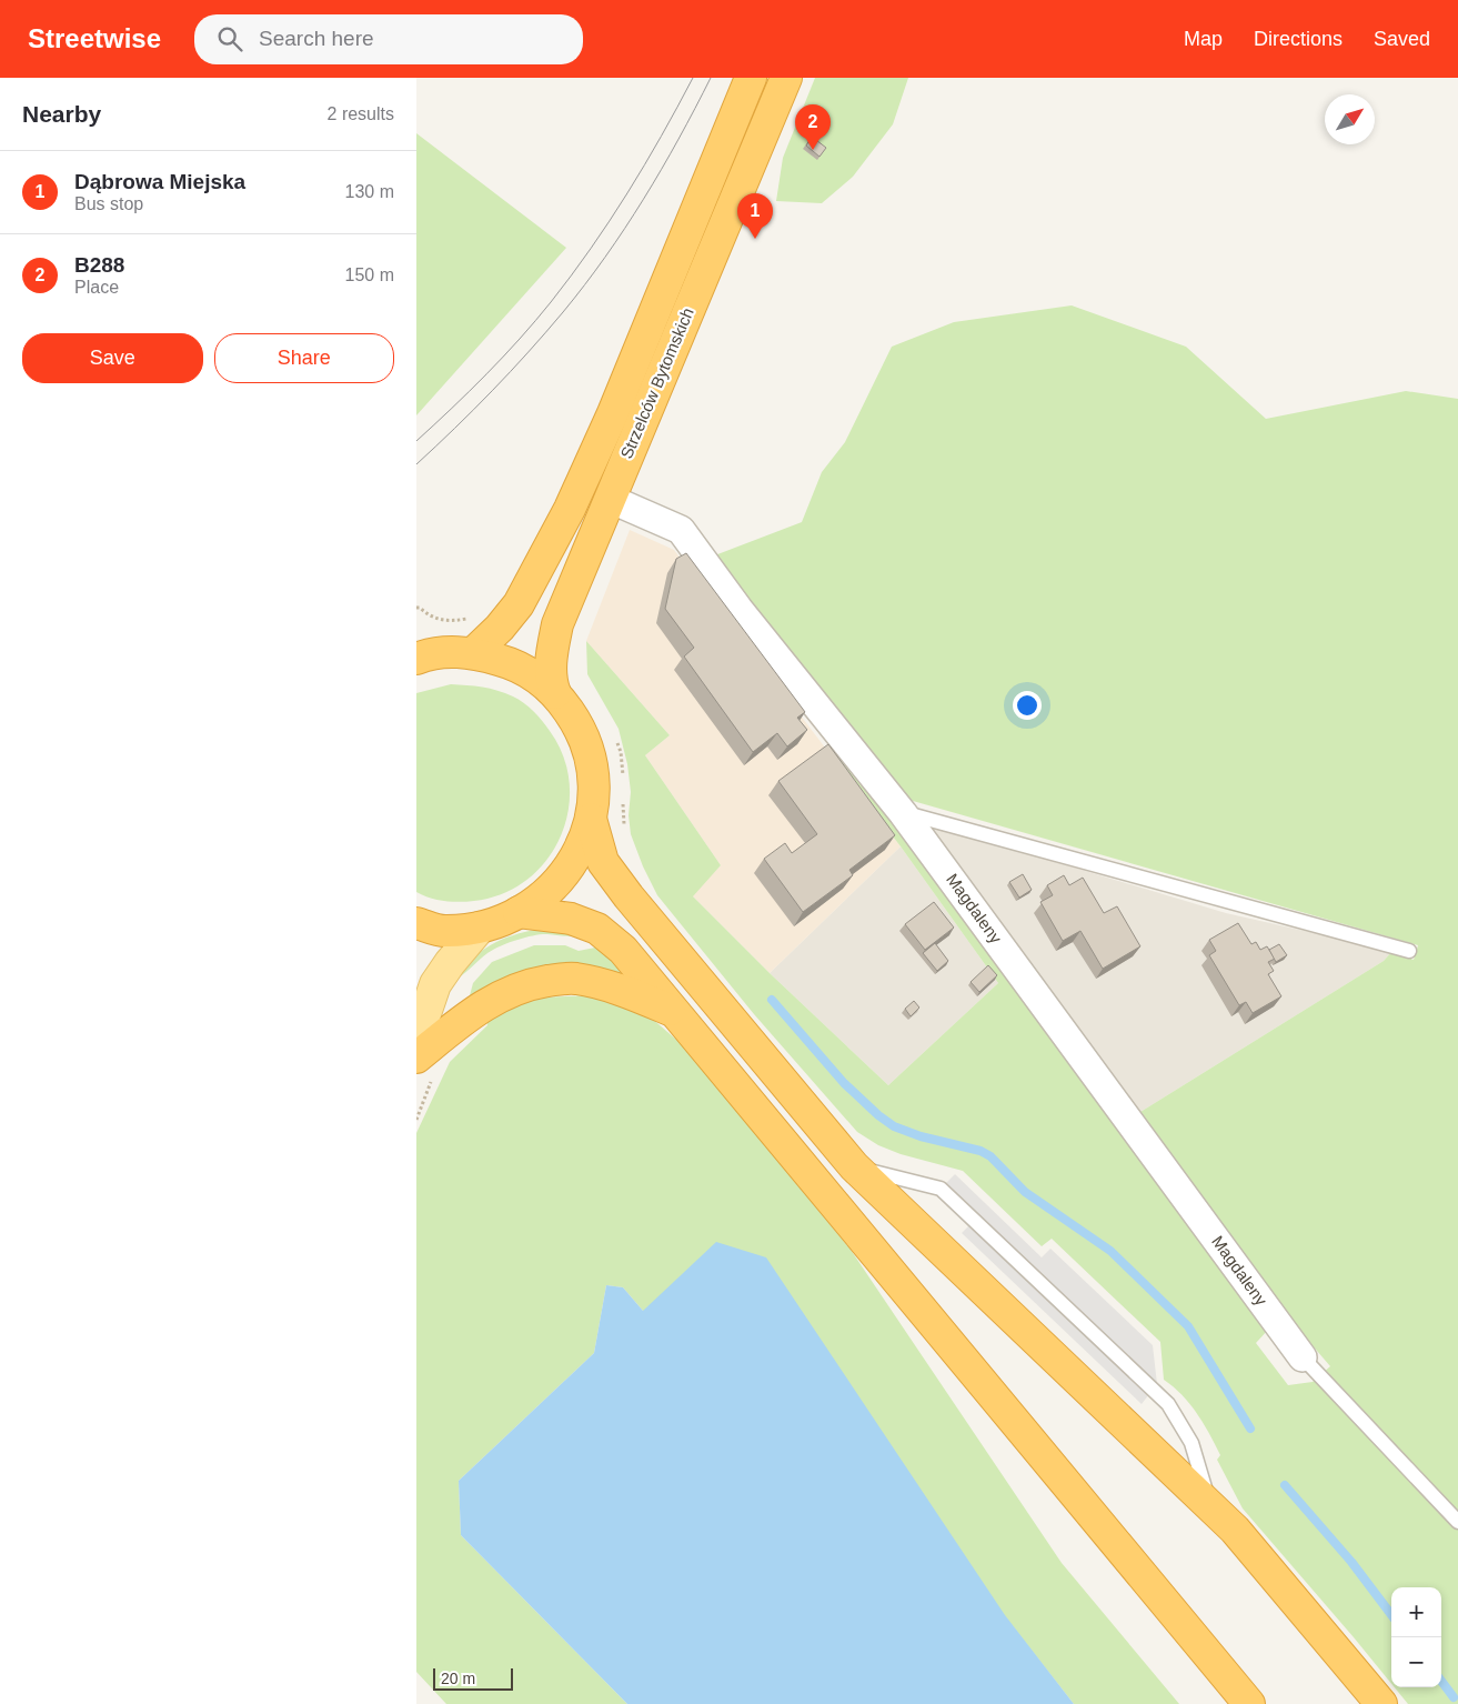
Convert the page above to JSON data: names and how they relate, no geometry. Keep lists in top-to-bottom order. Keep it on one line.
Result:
{"streets":{"highway":["Strzelców Bytomskich"],"street":["Magdaleny"]},"crossings":[["Strzelców Bytomskich","Magdaleny"]],"scale_bar":"20 m","north":"top right","page":{"header":"Streetwise","search":"Search here","nav":["Map","Directions","Saved"],"heading":["Nearby","2 results"],"pins":["2","1"],"list":[{"mark":"1","name":"Dąbrowa Miejska","note":"Bus stop","value":"130 m"},{"mark":"2","name":"B288","note":"Place","value":"150 m"}],"buttons":["Save","Share"],"map_buttons":["+","−"],"scale":"20 m"}}
